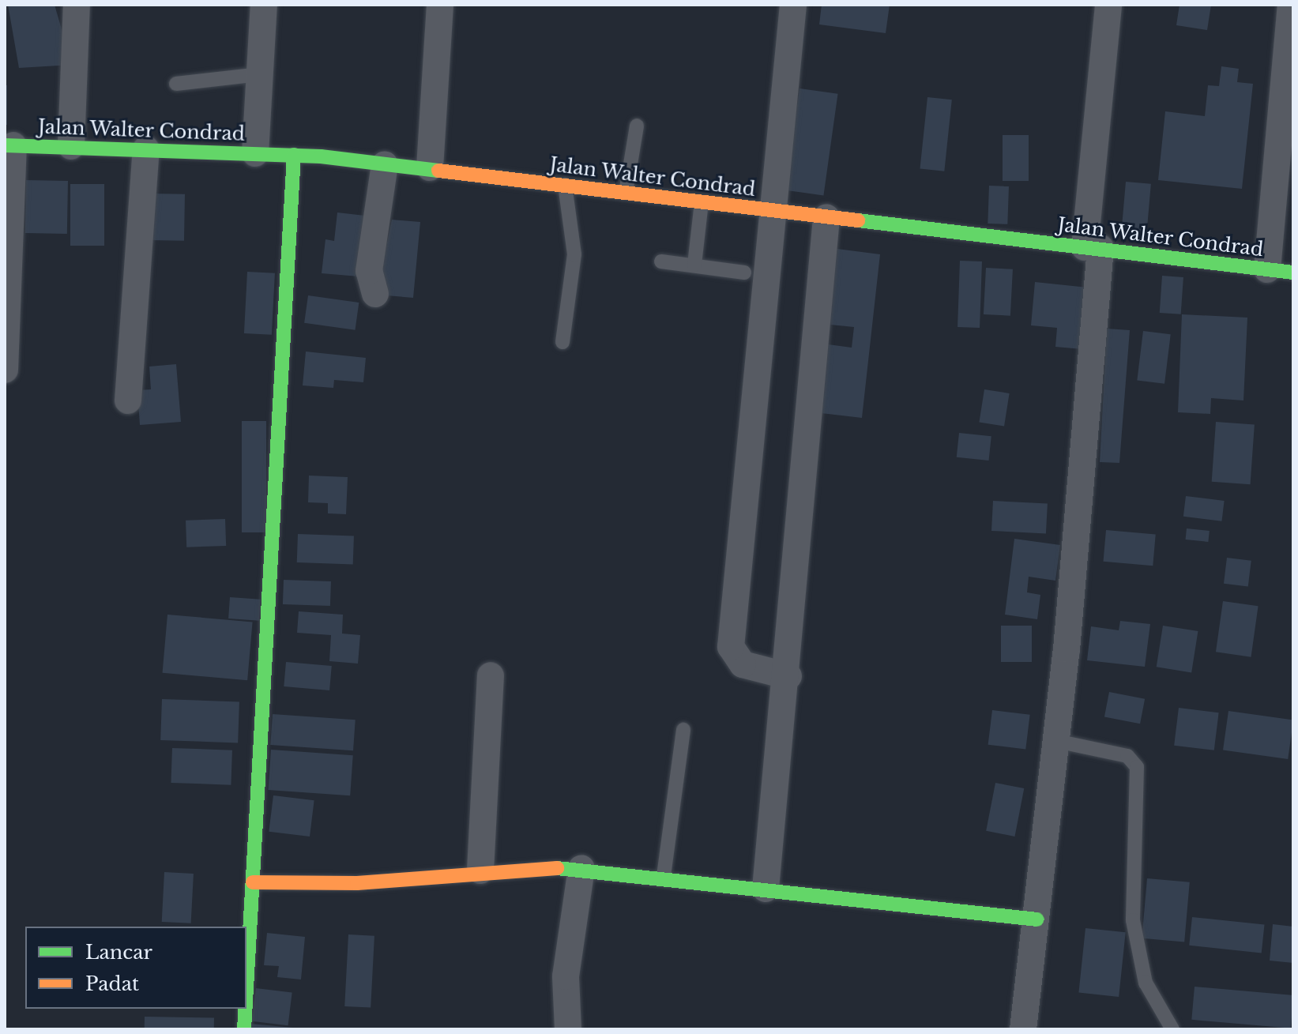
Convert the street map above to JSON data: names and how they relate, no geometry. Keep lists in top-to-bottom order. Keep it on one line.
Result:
{"streets":{"street":["Jalan Walter Condrad"]},"legend":["Lancar","Padat"]}
